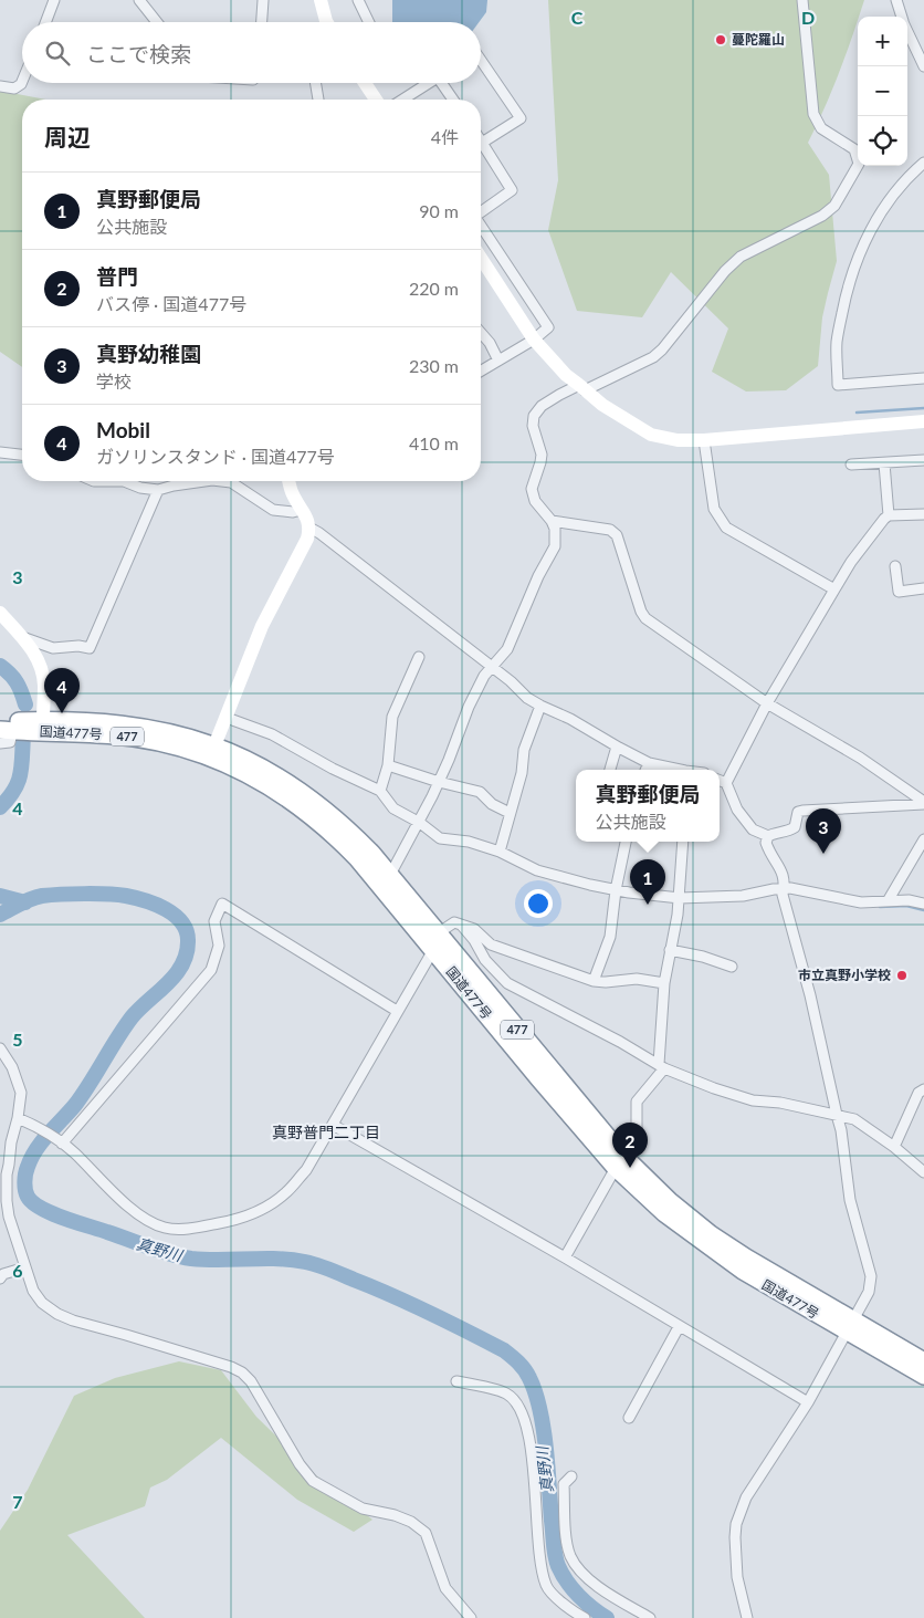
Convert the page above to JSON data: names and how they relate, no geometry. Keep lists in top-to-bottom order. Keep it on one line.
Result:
{"streets":{"highway":["国道477号","477"]},"districts":["真野普門二丁目"],"water":["真野川"],"places":["蔓陀羅山","市立真野小学校"],"page":{"map_buttons":["+","−"],"search":"ここで検索","heading":["周辺","4件"],"list":[{"mark":"1","name":"真野郵便局","note":"公共施設","value":"90 m"},{"mark":"2","name":"普門","note":"バス停 · 国道477号","value":"220 m"},{"mark":"3","name":"真野幼稚園","note":"学校","value":"230 m"},{"mark":"4","name":"Mobil","note":"ガソリンスタンド · 国道477号","value":"410 m"}],"pins":["4","3","1","2"],"popup":["真野郵便局","公共施設"]},"grid":{"columns":["C","D"],"rows":["3","4","5","6","7"]}}
